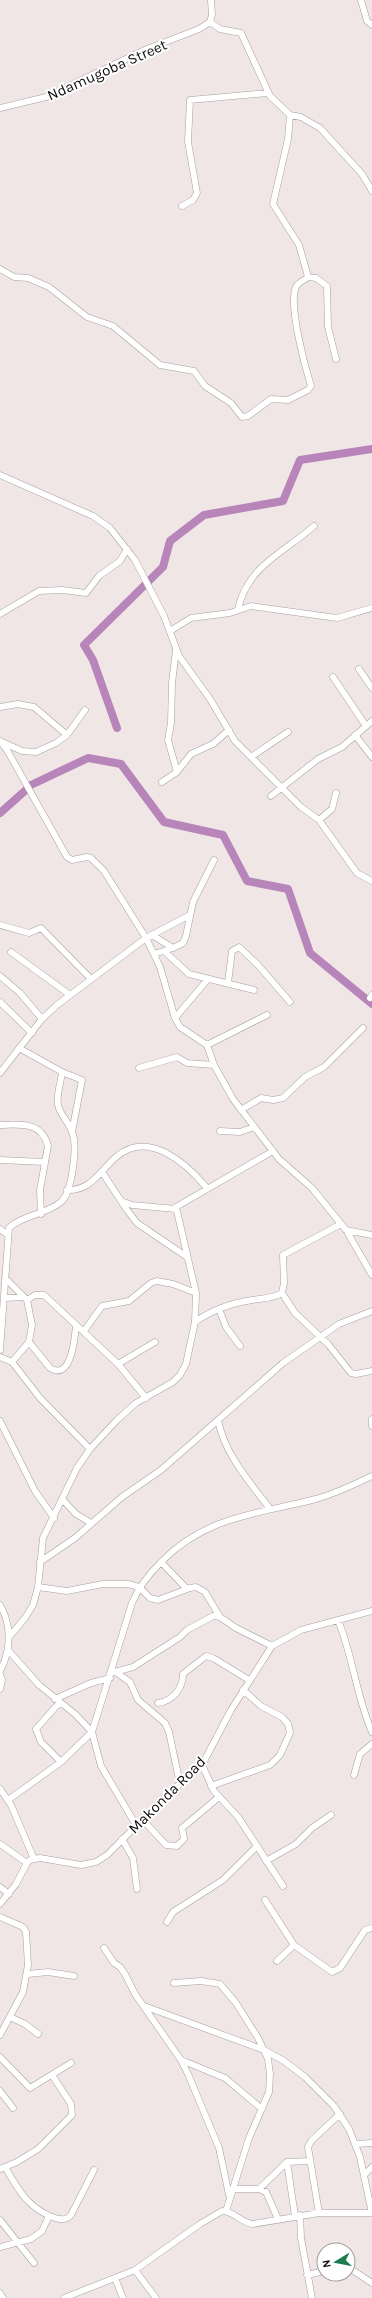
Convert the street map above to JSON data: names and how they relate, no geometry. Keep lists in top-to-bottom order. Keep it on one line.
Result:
{"streets":{"street":["Ndamugoba Street","Makonda Road"]},"north":"left"}
